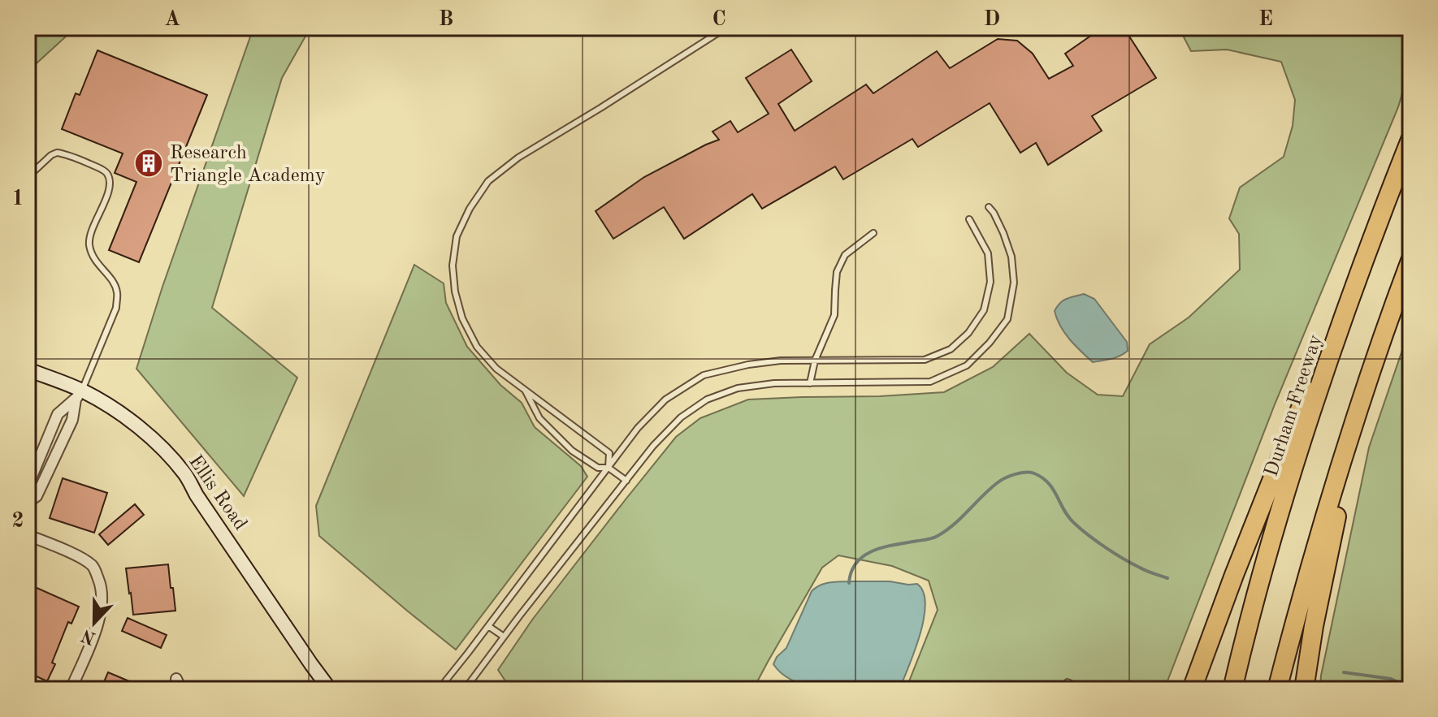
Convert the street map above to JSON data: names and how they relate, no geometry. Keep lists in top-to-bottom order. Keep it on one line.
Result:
{"streets":{"highway":["Durham Freeway"],"main road":["Ellis Road"]},"places":{"building":["Research Triangle Academy"]},"north":"bottom","grid":{"columns":["A","B","C","D","E"],"rows":["1","2"]}}
